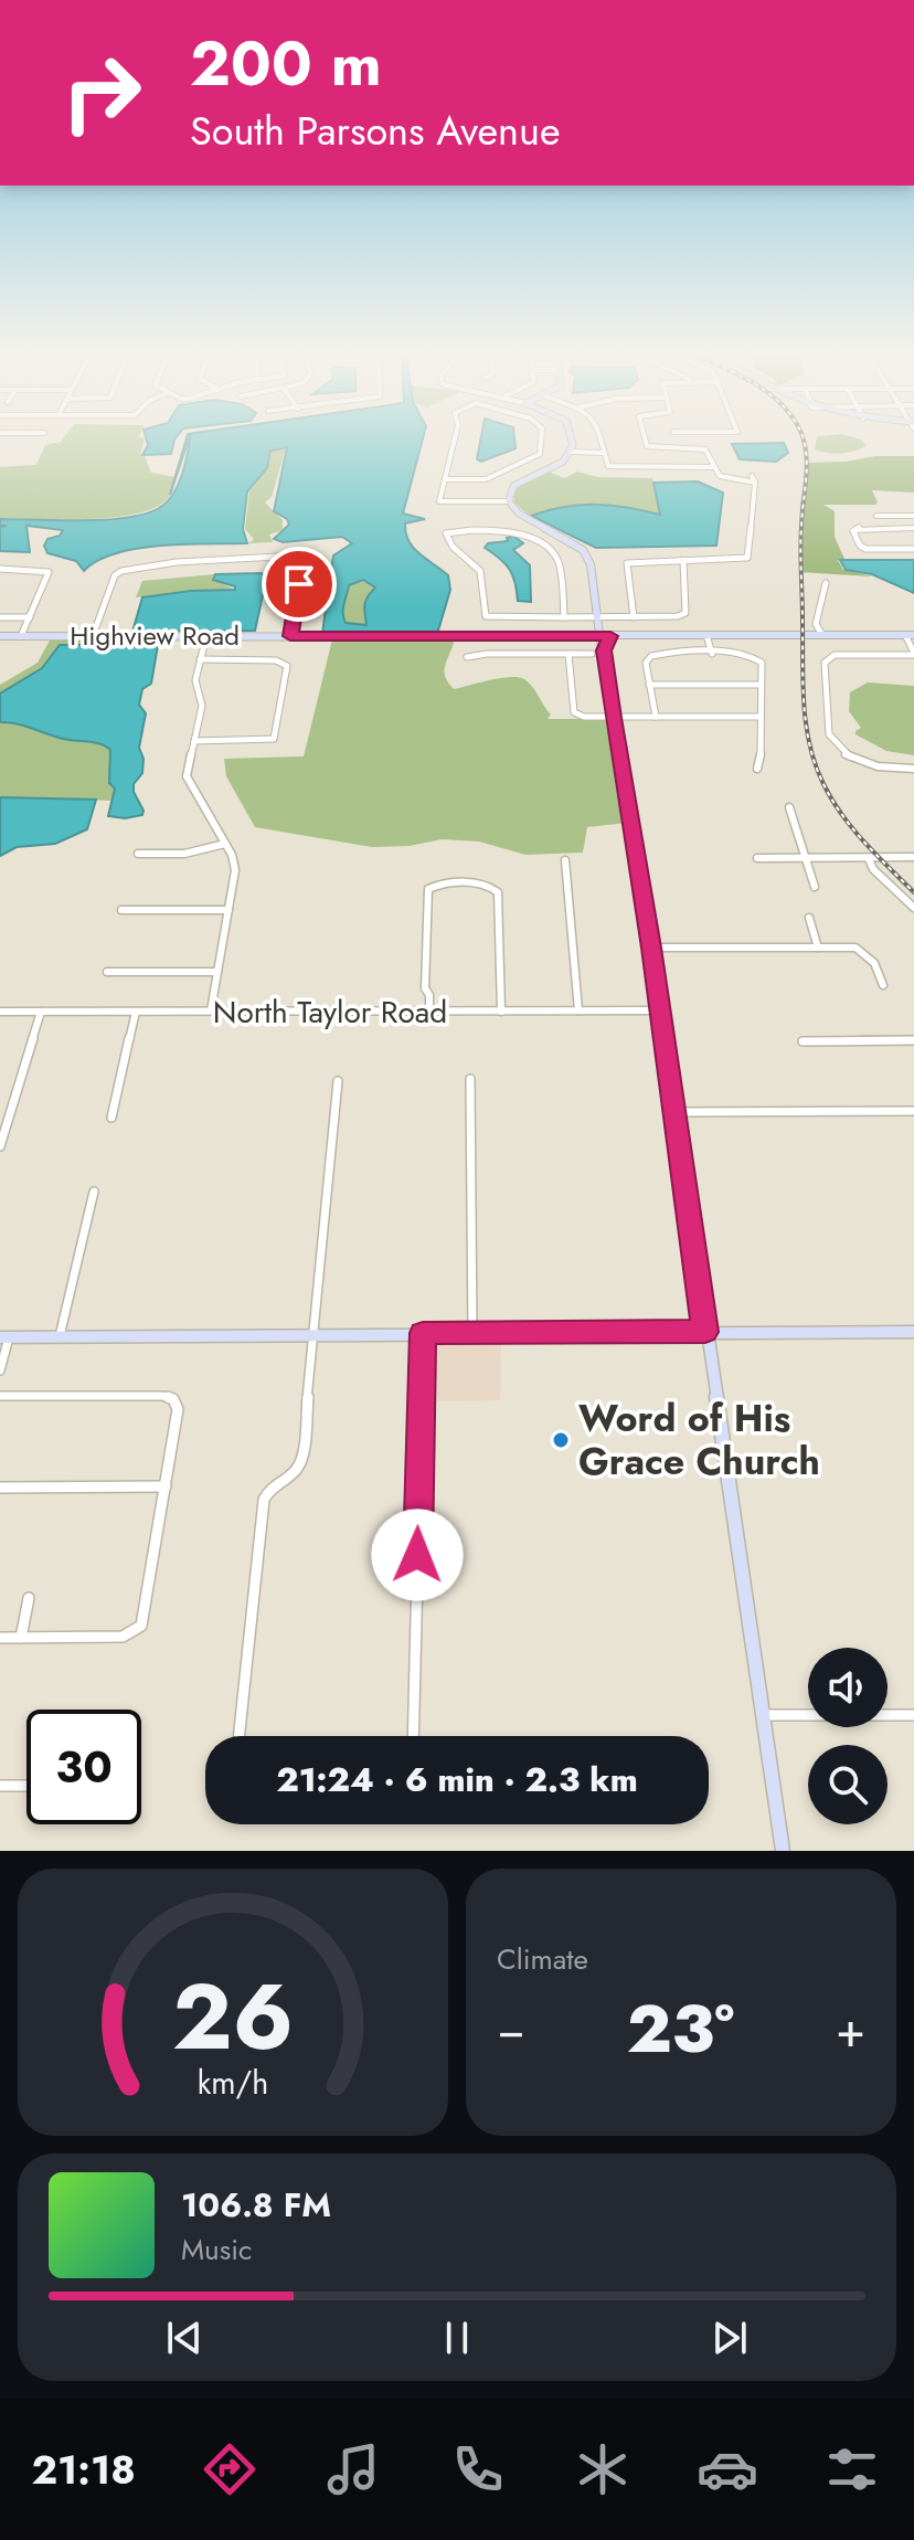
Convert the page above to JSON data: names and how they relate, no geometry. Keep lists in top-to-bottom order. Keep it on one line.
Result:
{"streets":{"street":["Highview Road","North Taylor Road"]},"places":["Word of His Grace Church"],"page":{"turn":["200 m","South Parsons Avenue"],"limit":"30","trip":"21:24 · 6 min · 2.3 km","tile":"Climate","heat":["−","23°","+"],"song":["106.8 FM","Music"],"tabs":"21:18","gauge":["26","km/h"]}}
